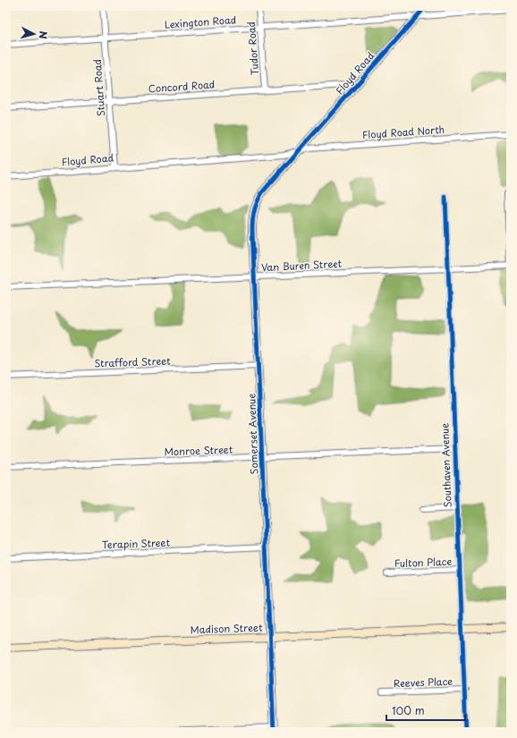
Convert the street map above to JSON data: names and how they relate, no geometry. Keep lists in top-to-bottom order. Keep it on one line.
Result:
{"streets":{"street":["Lexington Road","Tudor Road","Floyd Road","Concord Road","Stuart Road","Floyd Road North","Van Buren Street","Strafford Street","Somerset Avenue","Monroe Street","Southaven Avenue","Terapin Street","Fulton Place","Madison Street","Reeves Place"]},"crossings":[["Lexington Road","Tudor Road"],["Lexington Road","Floyd Road"],["Lexington Road","Stuart Road"],["Tudor Road","Concord Road"],["Floyd Road","Concord Road"],["Floyd Road","Stuart Road"],["Floyd Road","Floyd Road North"],["Floyd Road","Somerset Avenue"],["Concord Road","Stuart Road"],["Floyd Road North","Somerset Avenue"],["Van Buren Street","Somerset Avenue"],["Van Buren Street","Southaven Avenue"],["Strafford Street","Somerset Avenue"],["Somerset Avenue","Monroe Street"],["Somerset Avenue","Terapin Street"],["Somerset Avenue","Madison Street"],["Monroe Street","Southaven Avenue"],["Southaven Avenue","Fulton Place"],["Southaven Avenue","Madison Street"],["Southaven Avenue","Reeves Place"]],"scale_bar":"100 m","north":"right"}
